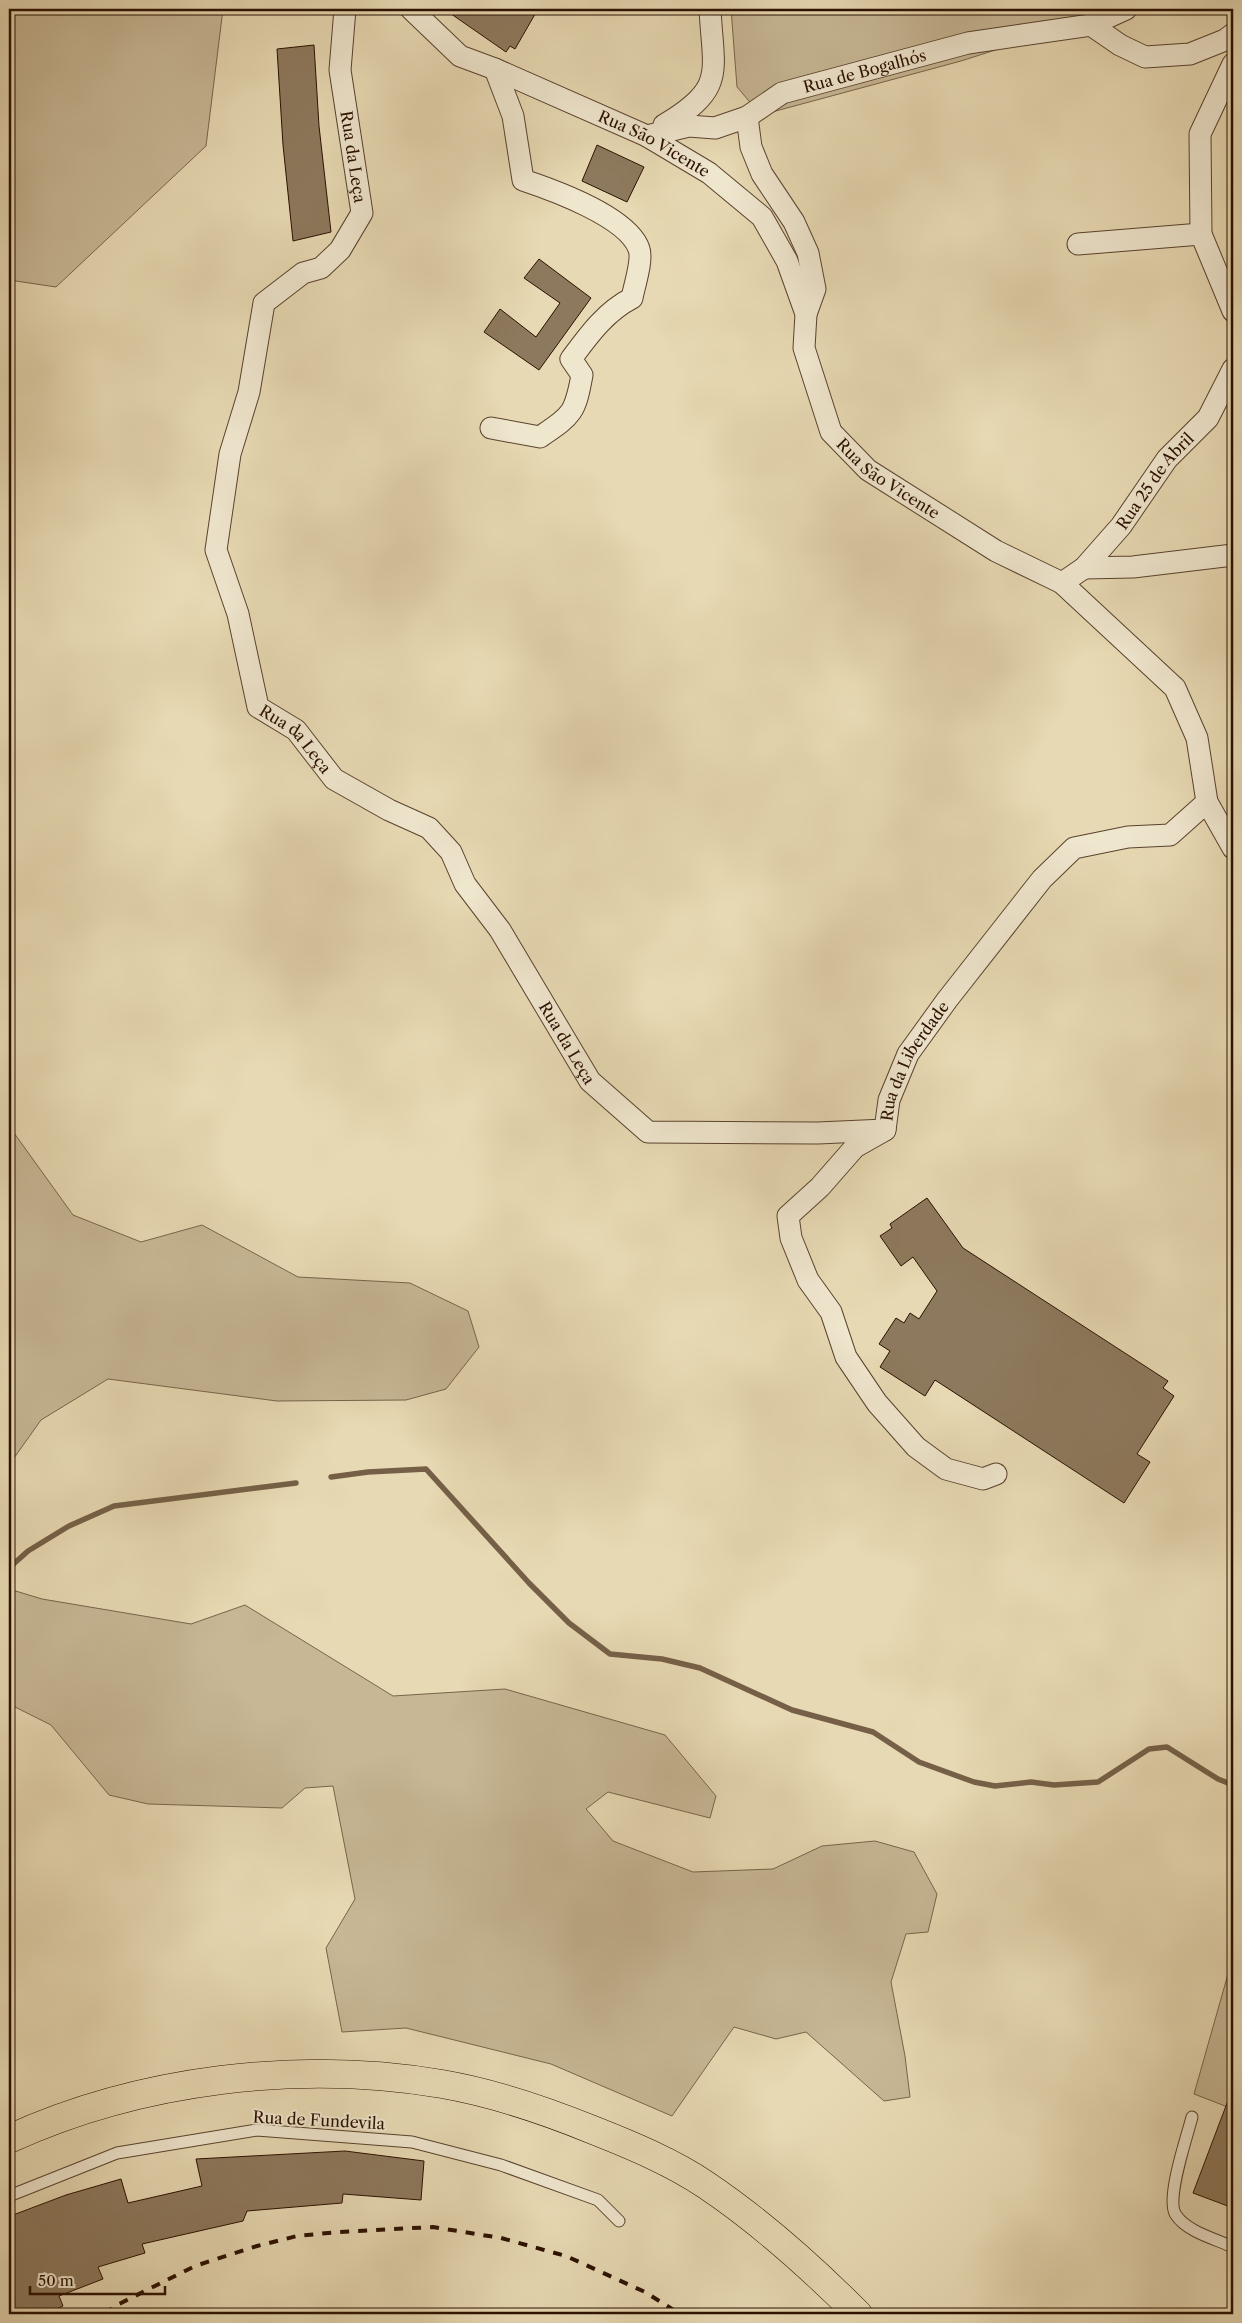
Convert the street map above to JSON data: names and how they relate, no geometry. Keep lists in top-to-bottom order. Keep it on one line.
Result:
{"streets":{"street":["Rua de Bogalhós","Rua São Vicente","Rua da Leça","Rua 25 de Abril","Rua da Liberdade"],"lane":["Rua de Fundevila"]},"crossings":[["Rua de Bogalhós","Rua São Vicente"],["Rua São Vicente","Rua 25 de Abril"],["Rua São Vicente","Rua da Liberdade"],["Rua da Leça","Rua da Liberdade"]],"scale_bar":"50 m"}
